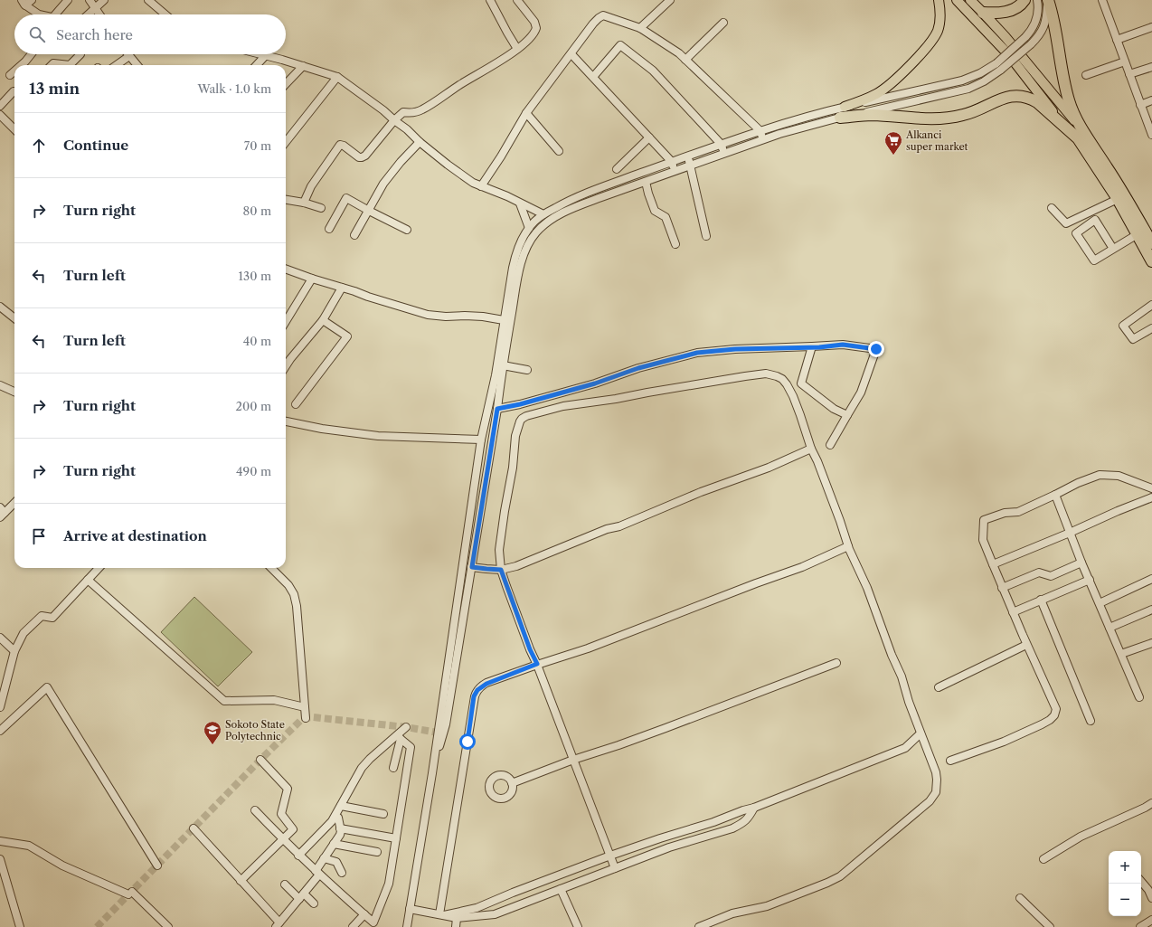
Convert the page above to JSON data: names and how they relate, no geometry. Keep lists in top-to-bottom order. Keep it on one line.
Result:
{"places":{"supermarket":["Alkanci super market"],"school or university":["Sokoto State Polytechnic"]},"page":{"search":"Search here","heading":["13 min","Walk · 1.0 km"],"list":[["Continue","70 m"],["Turn right","80 m"],["Turn left","130 m"],["Turn left","40 m"],["Turn right","200 m"],["Turn right","490 m"],"Arrive at destination"],"map_buttons":["+","−"]}}
